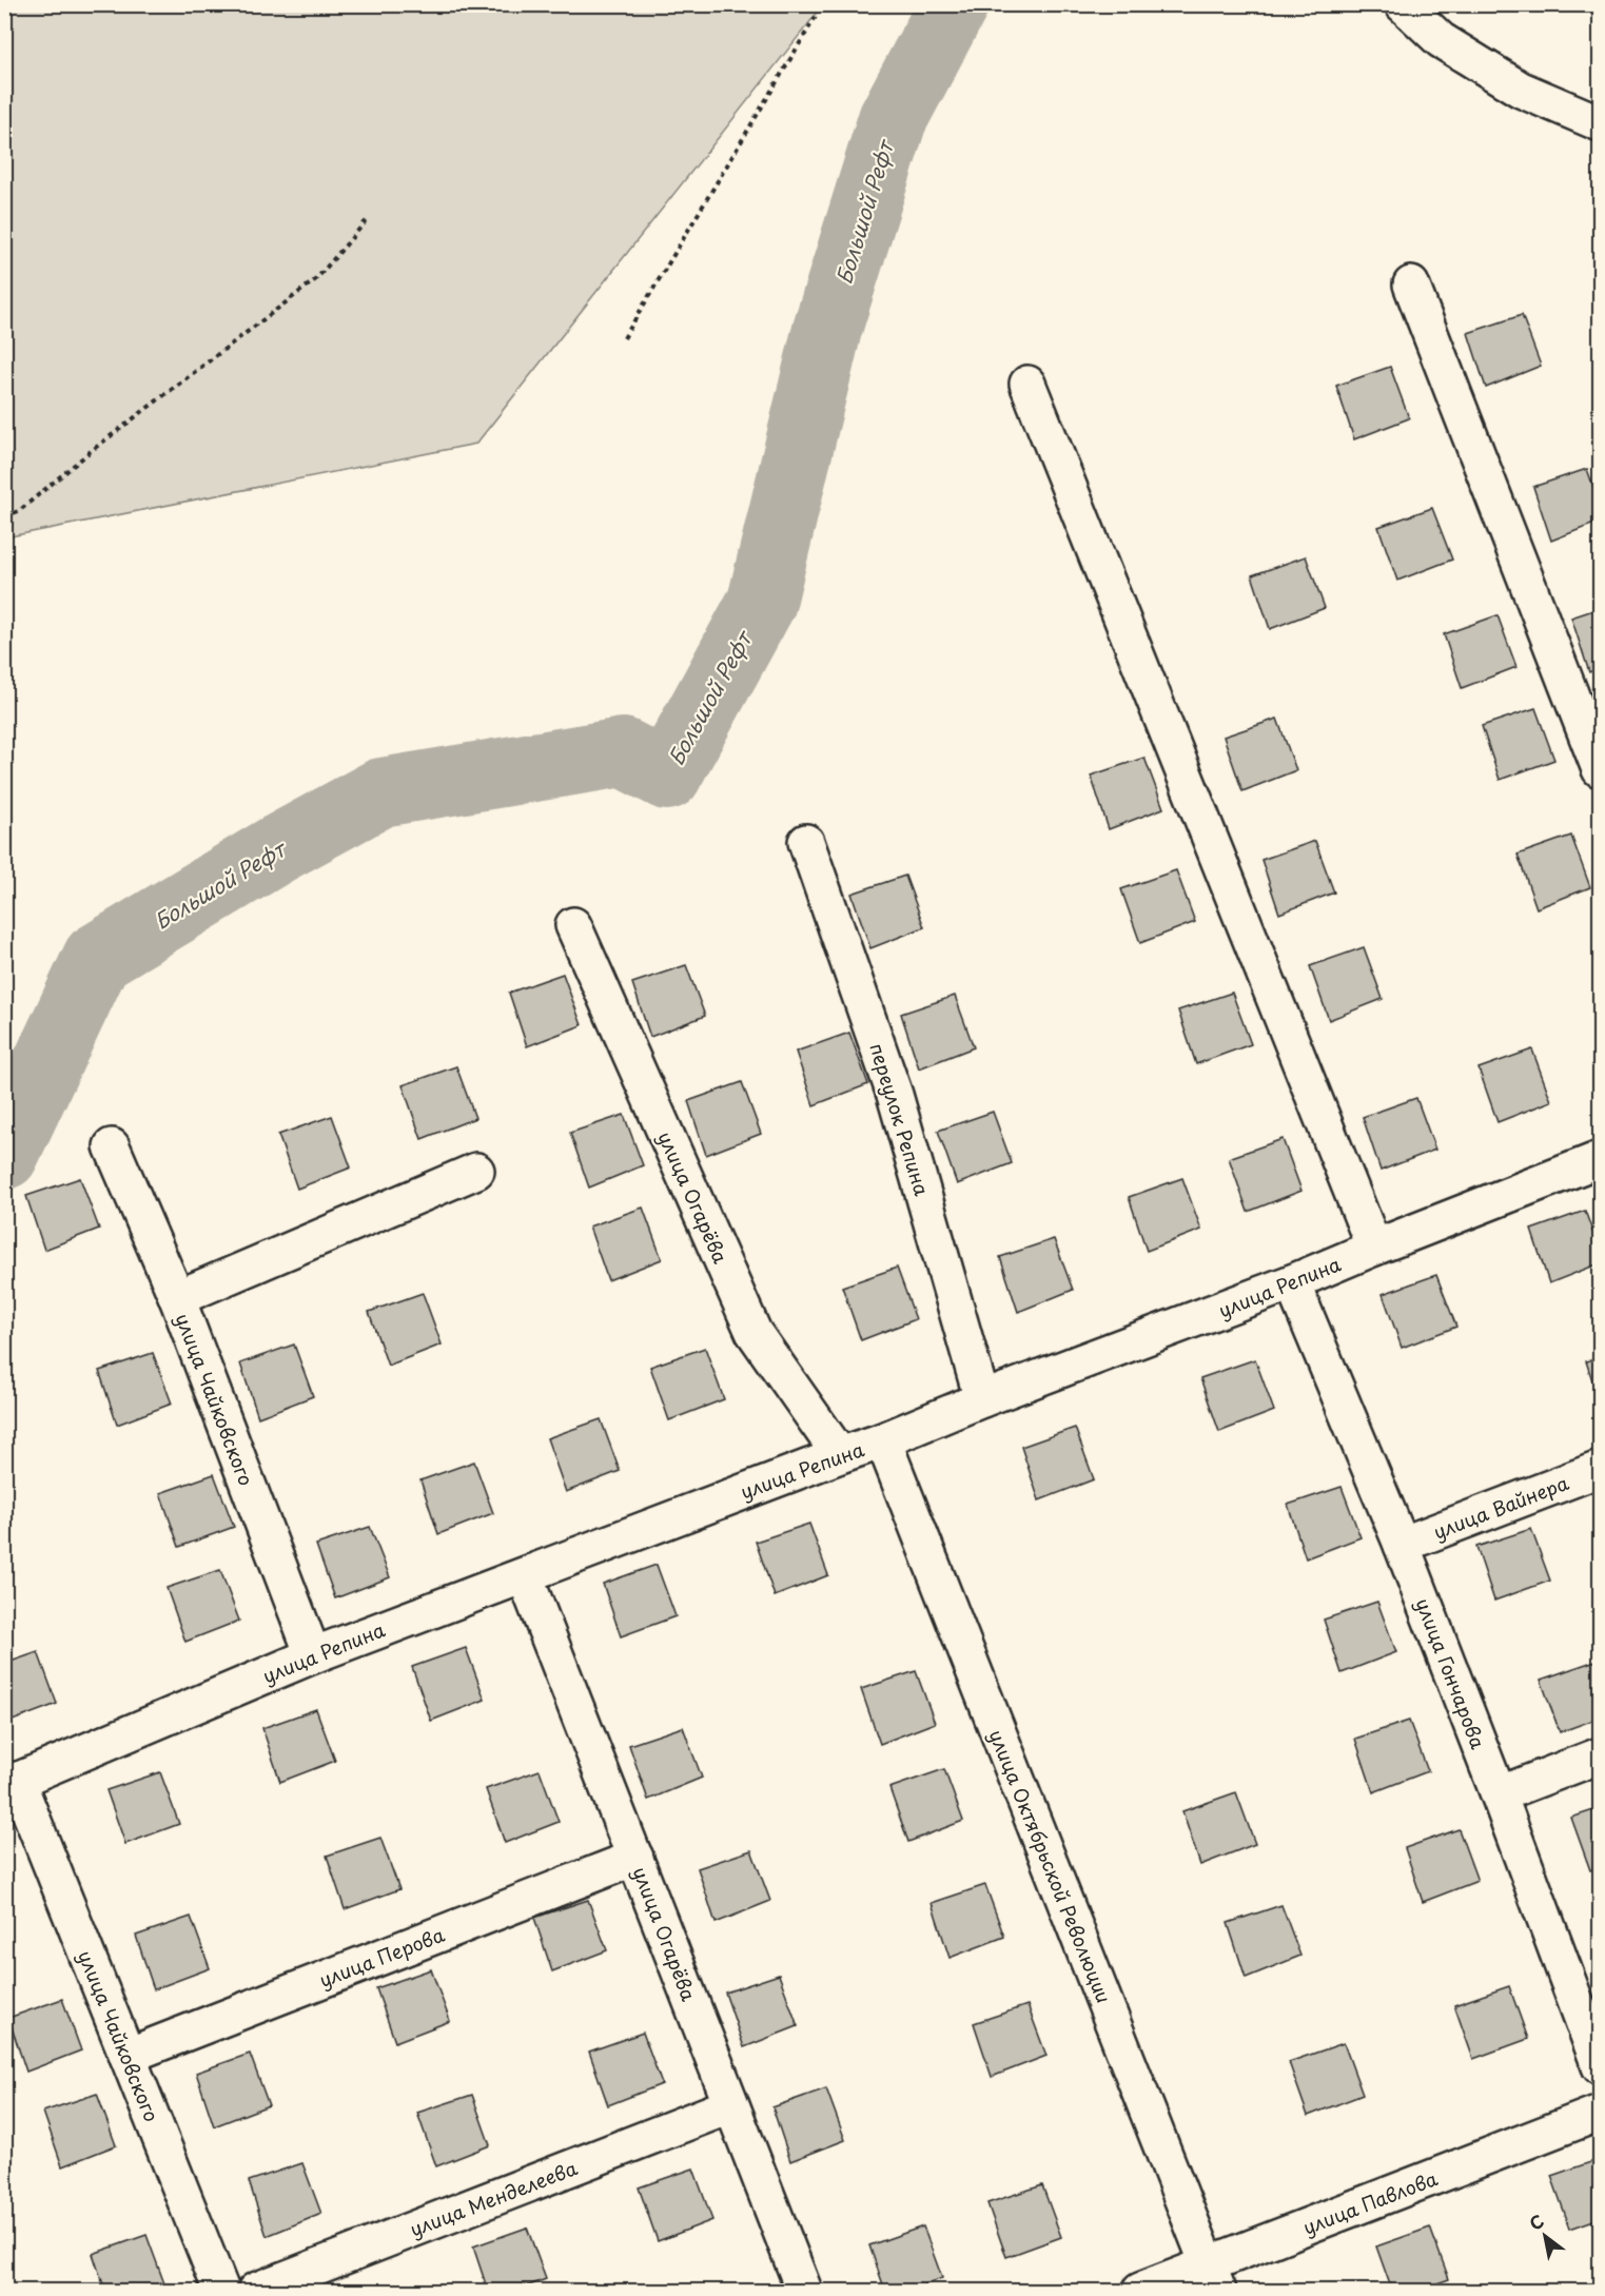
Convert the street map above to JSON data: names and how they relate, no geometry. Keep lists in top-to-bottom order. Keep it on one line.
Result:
{"streets":{"street":["переулок Репина","улица Огарёва","улица Репина","улица Чайковского","улица Вайнера","улица Гончарова","улица Октябрьской Революции","улица Перова","улица Менделеева","улица Павлова"]},"crossings":[["переулок Репина","улица Репина"],["улица Огарёва","улица Репина"],["улица Огарёва","улица Перова"],["улица Огарёва","улица Менделеева"],["улица Репина","улица Чайковского"],["улица Репина","улица Гончарова"],["улица Репина","улица Октябрьской Революции"],["улица Чайковского","улица Перова"],["улица Вайнера","улица Гончарова"],["улица Октябрьской Революции","улица Павлова"]],"water":["Большой Рефт"],"north":"top left"}
